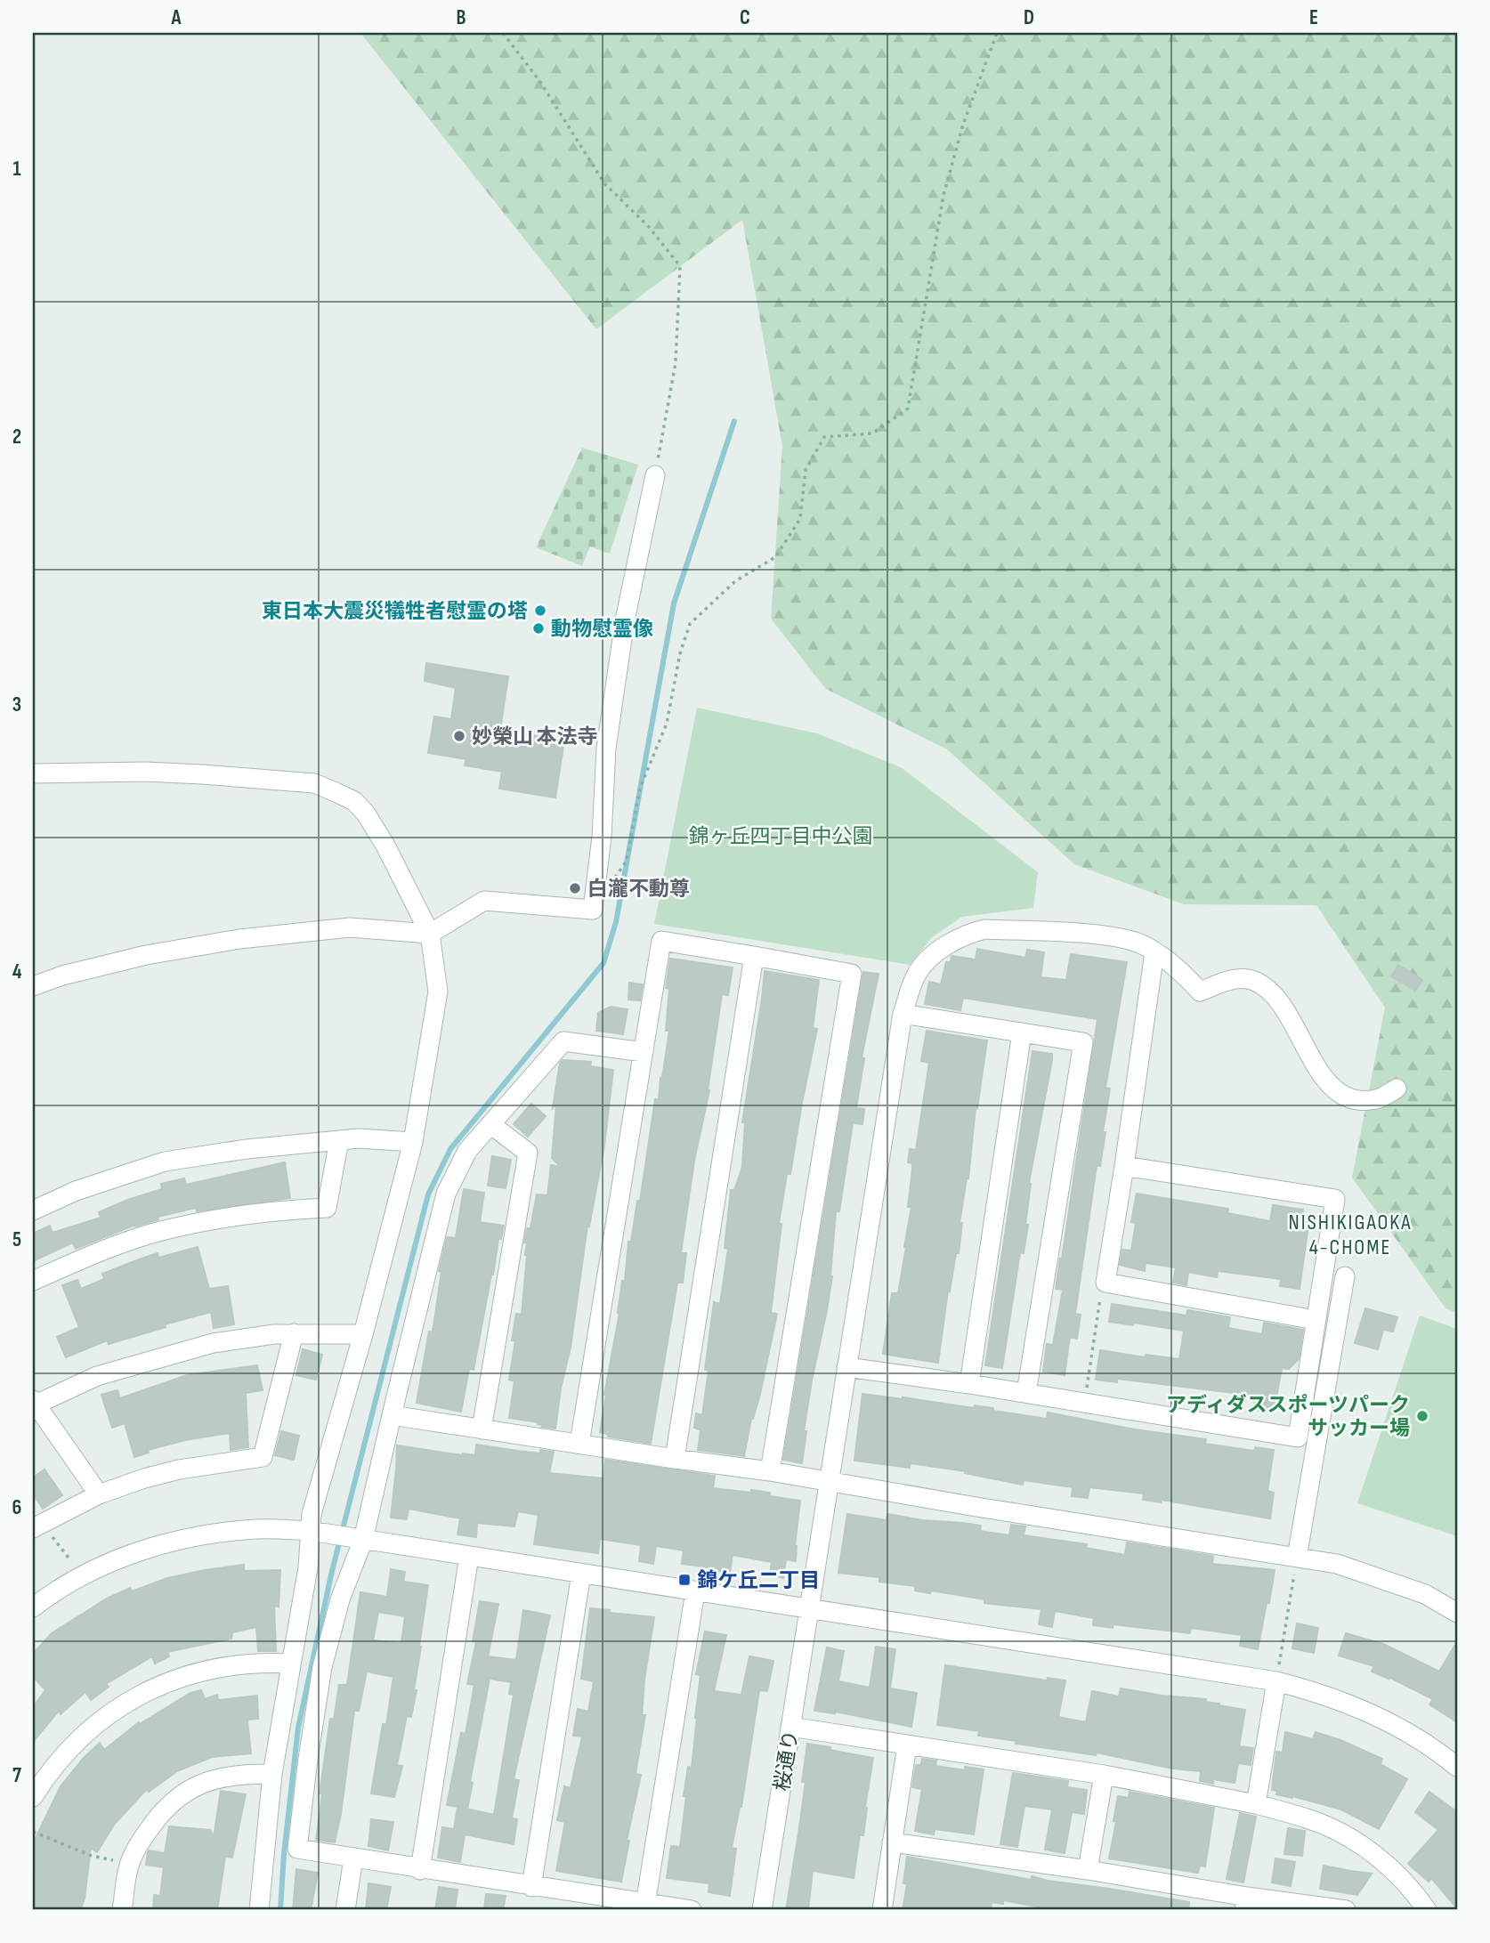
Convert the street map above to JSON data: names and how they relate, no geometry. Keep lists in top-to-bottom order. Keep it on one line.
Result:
{"streets":{"street":["桜通り"]},"districts":["NISHIKIGAOKA 4-CHOME"],"parks":["錦ヶ丘四丁目中公園"],"places":{"other":["東日本大震災犠牲者慰霊の塔","動物慰霊像","妙榮山 本法寺","白瀧不動尊","アディダススポーツパーク サッカー場"],"transit":["錦ケ丘二丁目"]},"grid":{"columns":["A","B","C","D","E"],"rows":["1","2","3","4","5","6","7"]}}
